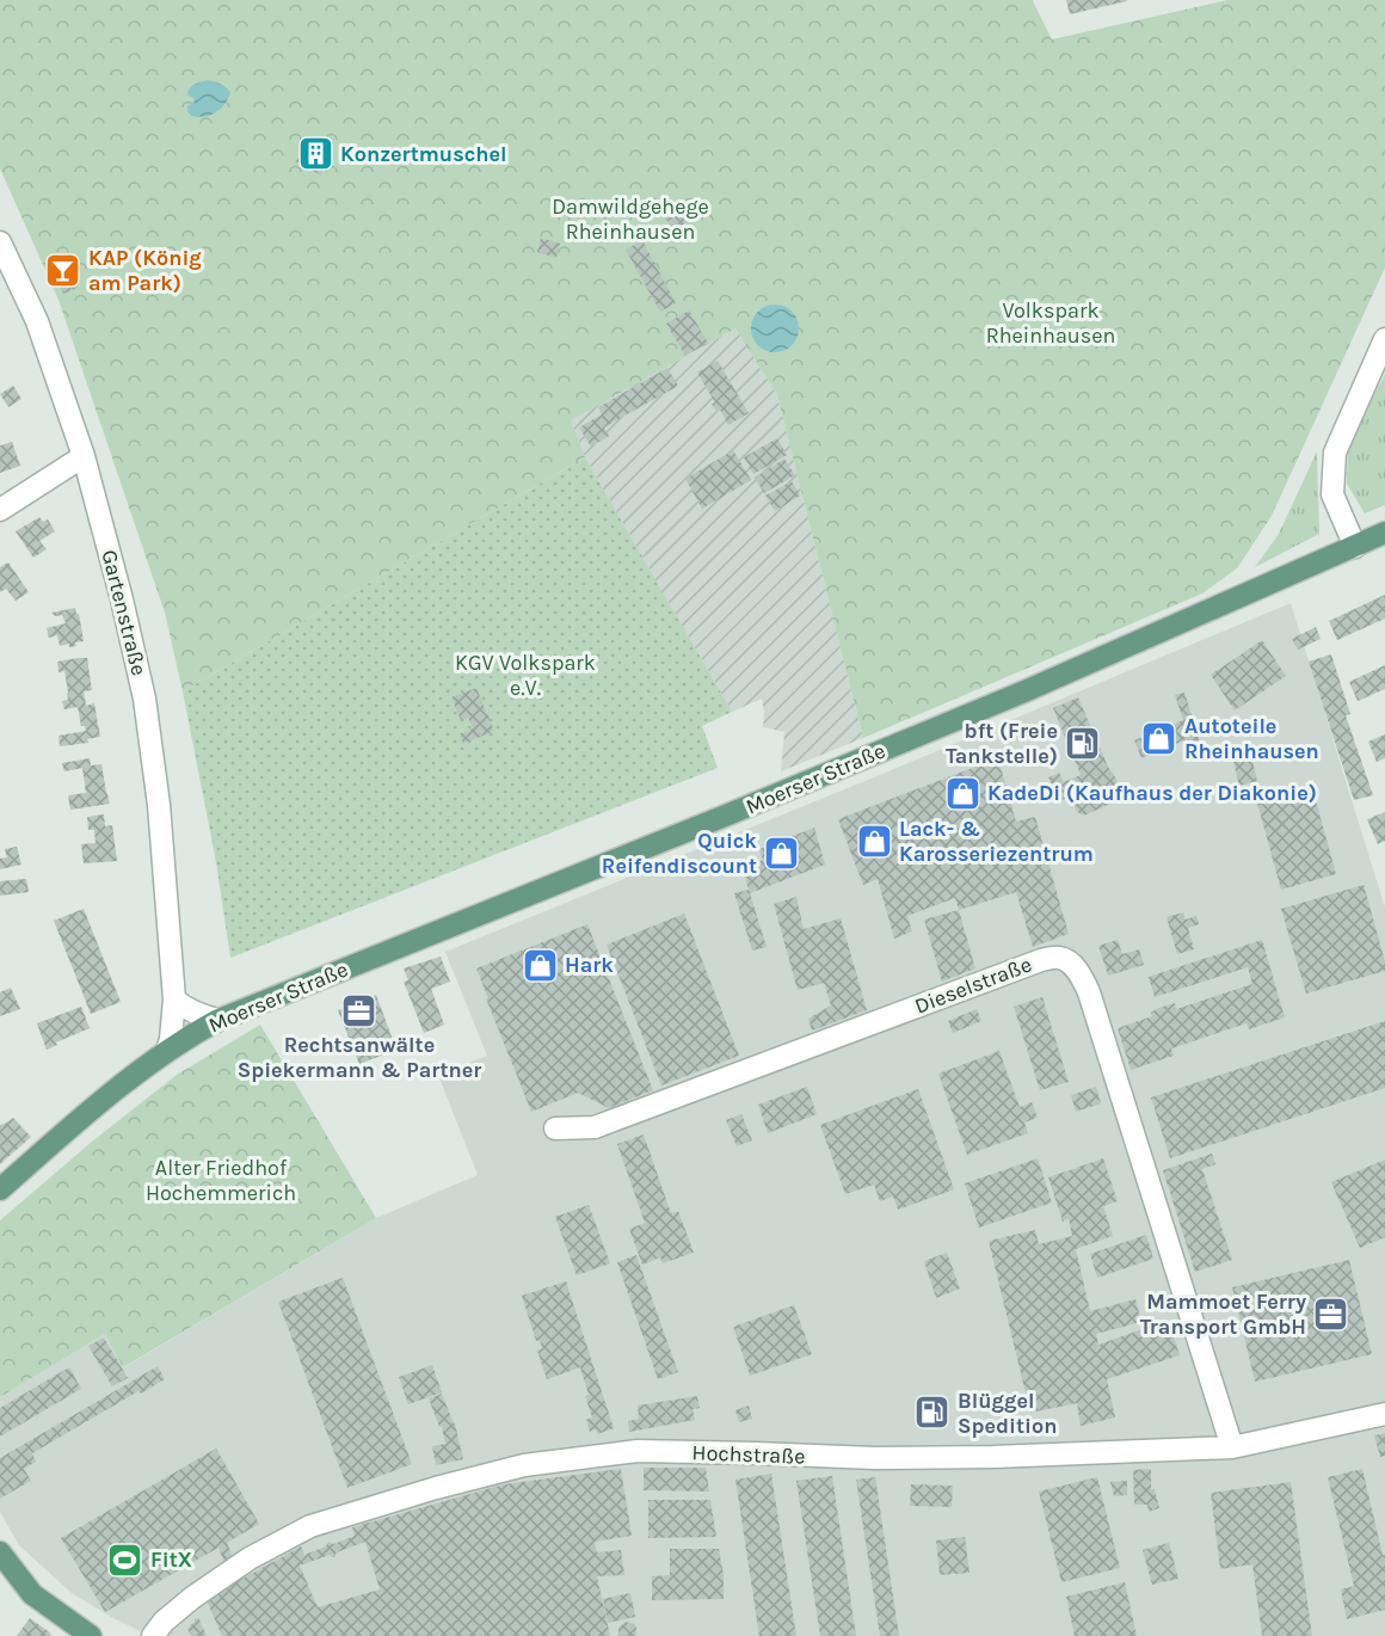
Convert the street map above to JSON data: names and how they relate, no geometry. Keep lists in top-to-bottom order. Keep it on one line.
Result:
{"streets":{"main road":["Moerser Straße"],"street":["Gartenstraße","Dieselstraße","Hochstraße"]},"crossings":[["Gartenstraße","Moerser Straße"],["Dieselstraße","Hochstraße"]],"parks":["Damwildgehege Rheinhausen","Volkspark Rheinhausen","KGV Volkspark e.V.","Alter Friedhof Hochemmerich"],"places":{"building":["Konzertmuschel"],"bar":["KAP (König am Park)"],"shop":["Autoteile Rheinhausen","KadeDi (Kaufhaus der Diakonie)","Lack- & Karosseriezentrum","Quick Reifendiscount","Hark"],"fuel station":["bft (Freie Tankstelle)","Blüggel Spedition"],"office":["Rechtsanwälte Spiekermann & Partner","Mammoet Ferry Transport GmbH"],"sports":["FitX"]}}
